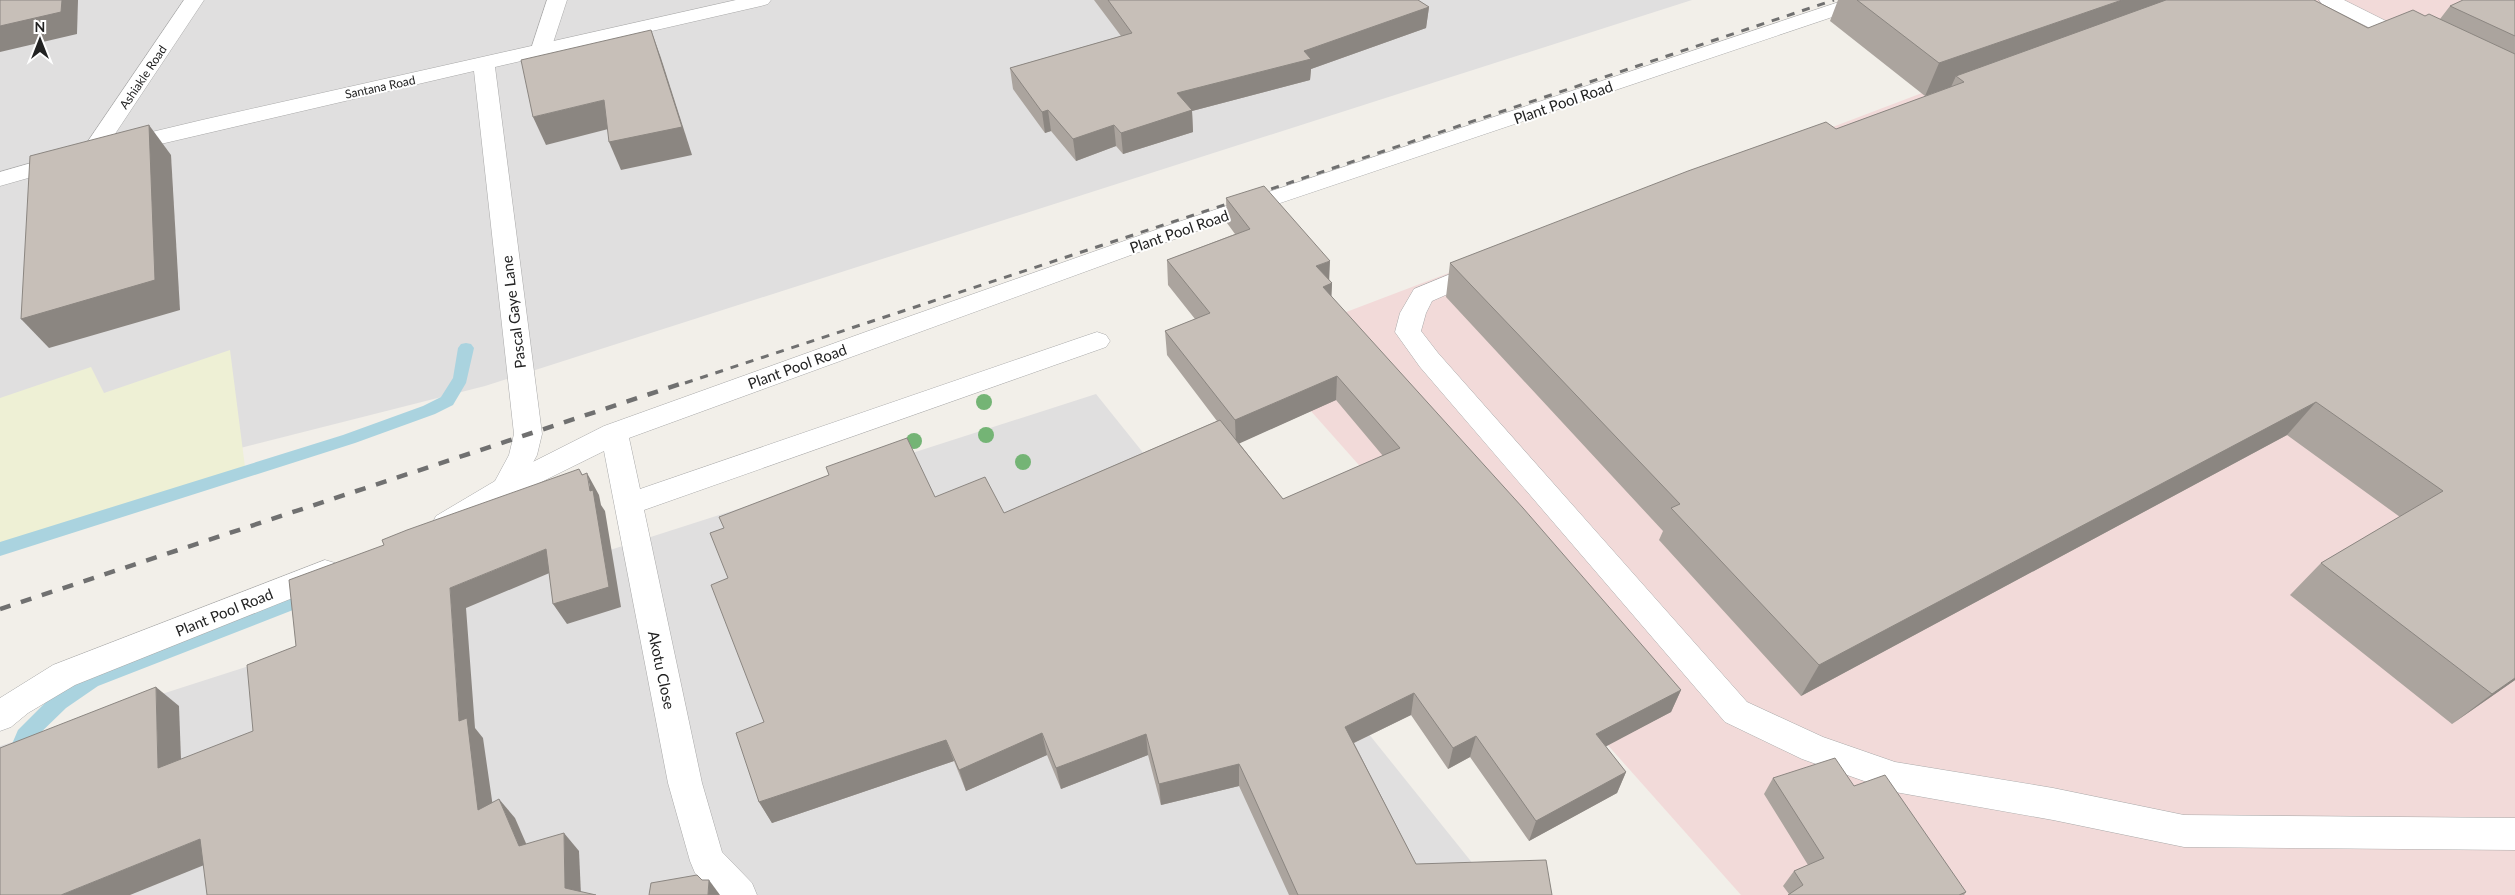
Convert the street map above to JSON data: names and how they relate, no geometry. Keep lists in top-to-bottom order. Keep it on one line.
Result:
{"streets":{"street":["Ashiakle Road","Santana Road","Plant Pool Road","Pascal Gaye Lane","Akotu Close"]},"crossings":[["Ashiakle Road","Santana Road"],["Santana Road","Pascal Gaye Lane"],["Plant Pool Road","Pascal Gaye Lane"],["Plant Pool Road","Akotu Close"]],"north":"top"}
